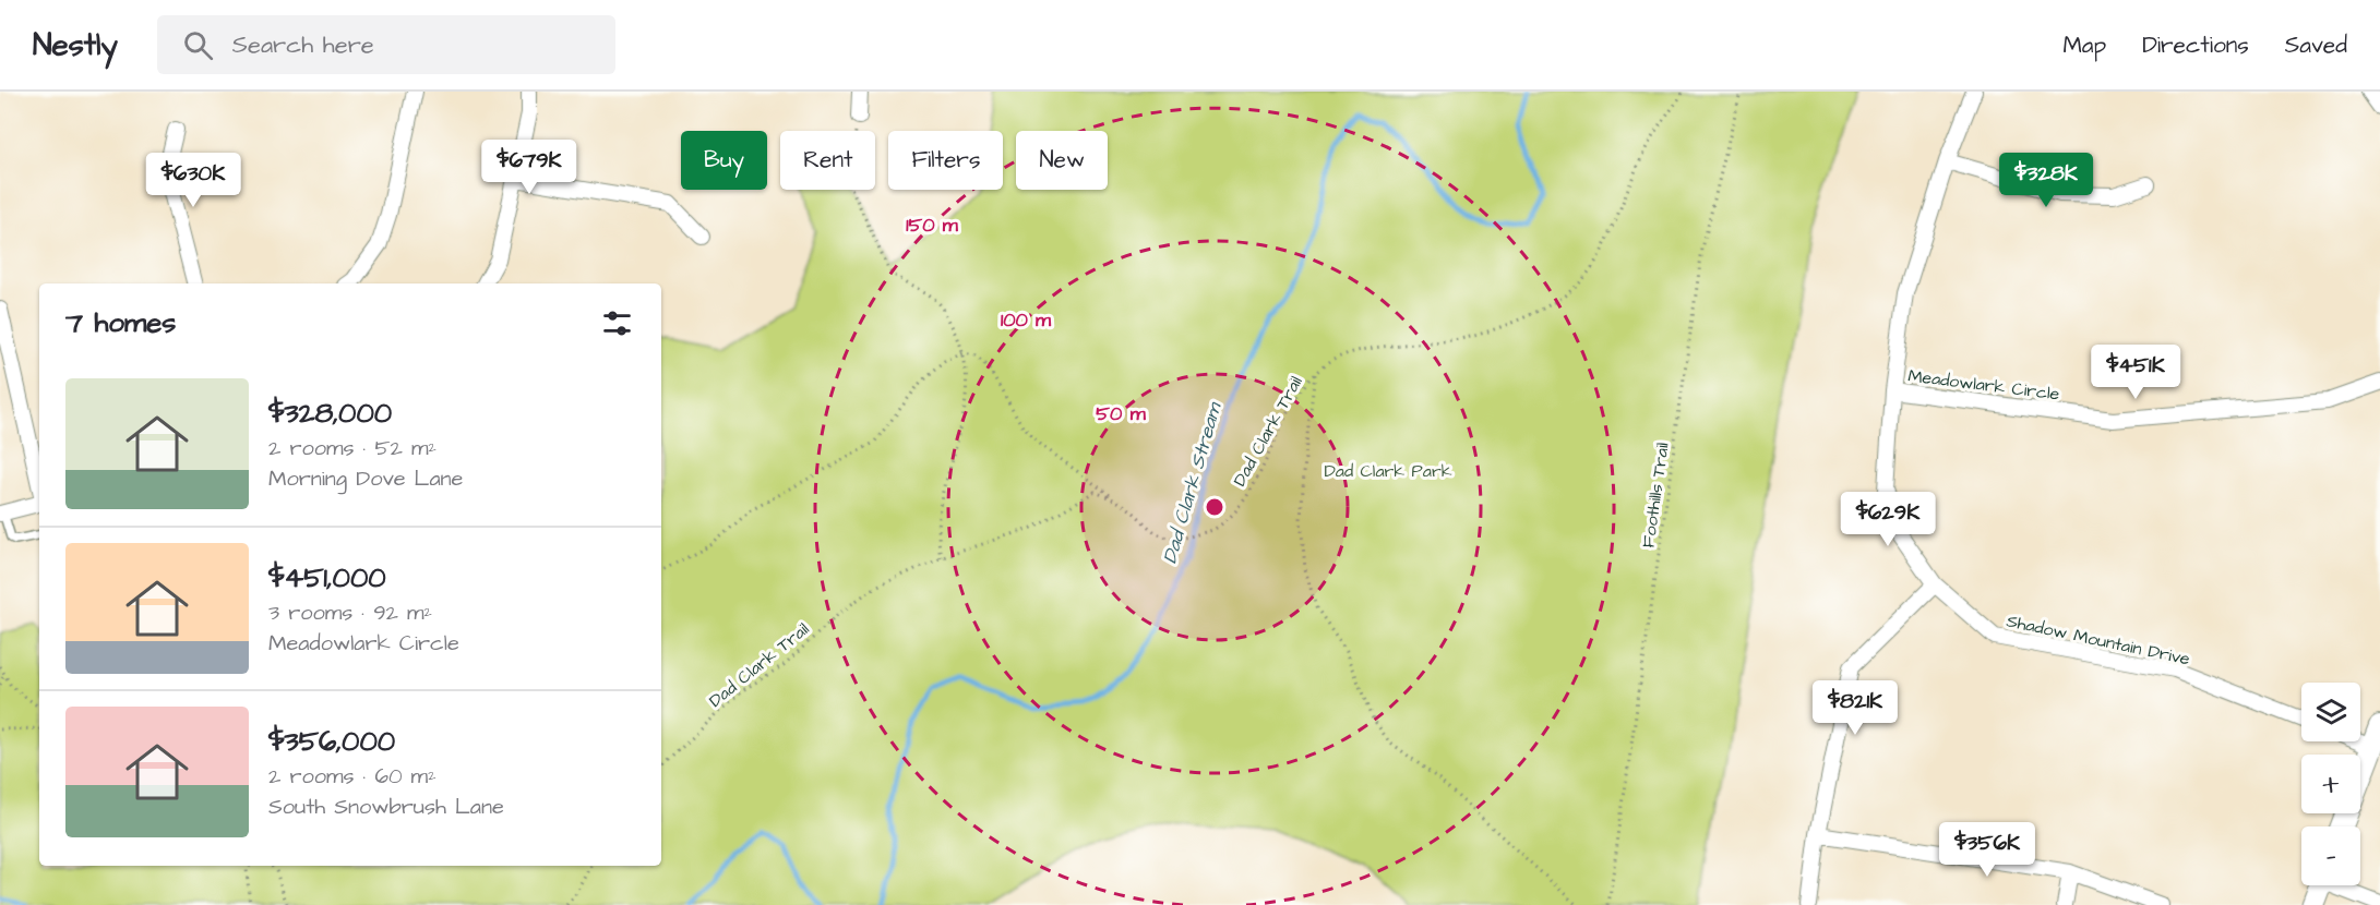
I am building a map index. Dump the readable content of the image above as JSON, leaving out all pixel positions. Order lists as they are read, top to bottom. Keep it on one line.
{"streets":{"street":["Meadowlark Circle","Shadow Mountain Drive"],"path":["Dad Clark Trail","Foothills Trail"]},"crossings":[["Meadowlark Circle","Shadow Mountain Drive"]],"water":["Dad Clark Stream"],"parks":["Dad Clark Park"],"page":{"header":"Nestly","search":"Search here","nav":["Map","Directions","Saved"],"chip":["Buy","Rent","Filters","New"],"price":["$679K","$630K","$328K","$451K","$629K","$821K","$356K"],"heading":"7 homes","list":[{"name":"$328,000","note":"2 rooms · 52 m² · Morning Dove Lane"},{"name":"$451,000","note":"3 rooms · 92 m² · Meadowlark Circle"},{"name":"$356,000","note":"2 rooms · 60 m² · South Snowbrush Lane"}],"map_buttons":["+","−"]},"rings":["150 m","100 m","50 m"]}
